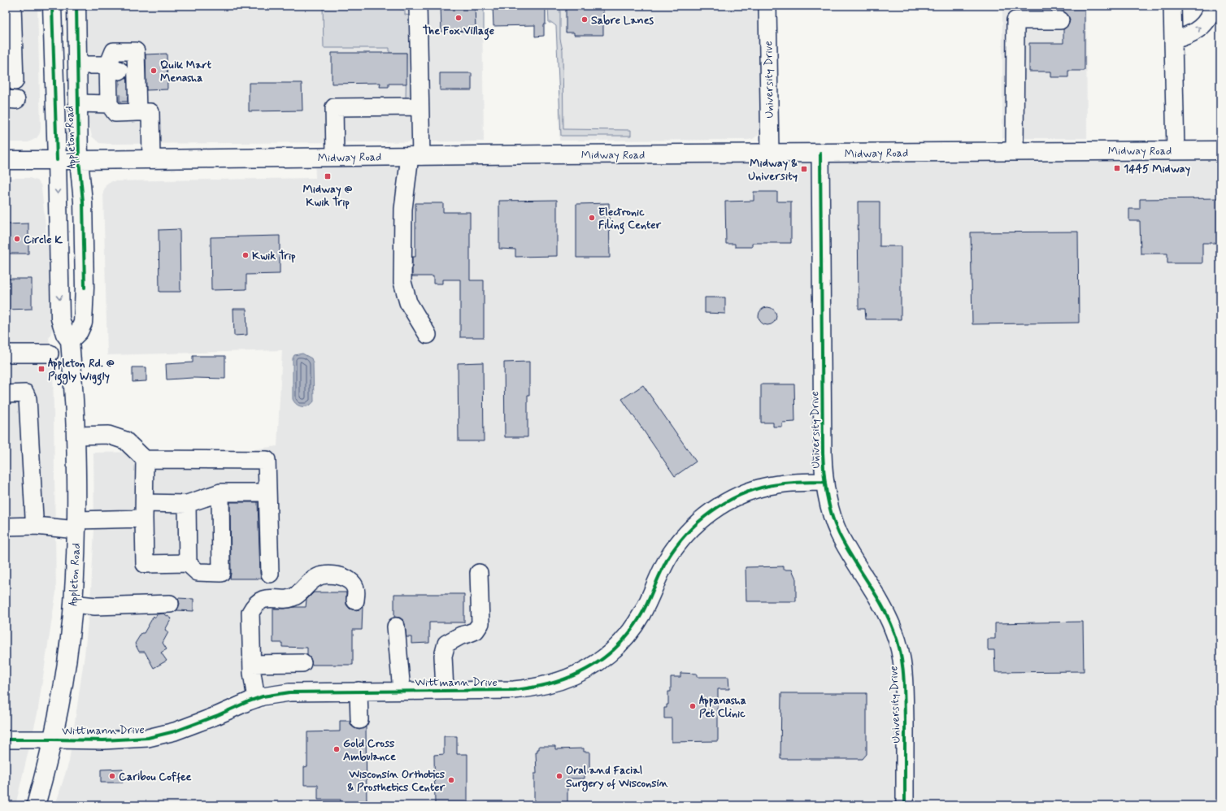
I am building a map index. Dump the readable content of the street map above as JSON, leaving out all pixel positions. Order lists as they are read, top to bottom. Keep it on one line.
{"streets":{"main road":["Appleton Road","Midway Road"],"street":["University Drive","Wittmann Drive"]},"crossings":[["University Drive","Midway Road"],["University Drive","Wittmann Drive"],["Appleton Road","Midway Road"],["Appleton Road","Wittmann Drive"]],"places":{"other":["The Fox Village","Sabre Lanes","Quik Mart Menasha","Electronic Filing Center","Circle K","Kwik Trip","Appanasha Pet Clinic","Gold Cross Ambulance","Caribou Coffee","Oral and Facial Surgery of Wisconsin","Wisconsin Orthotics & Prosthetics Center"],"transit":["1445 Midway","Midway & University","Midway @ Kwik Trip","Appleton Rd. @ Piggly Wiggly"]}}
